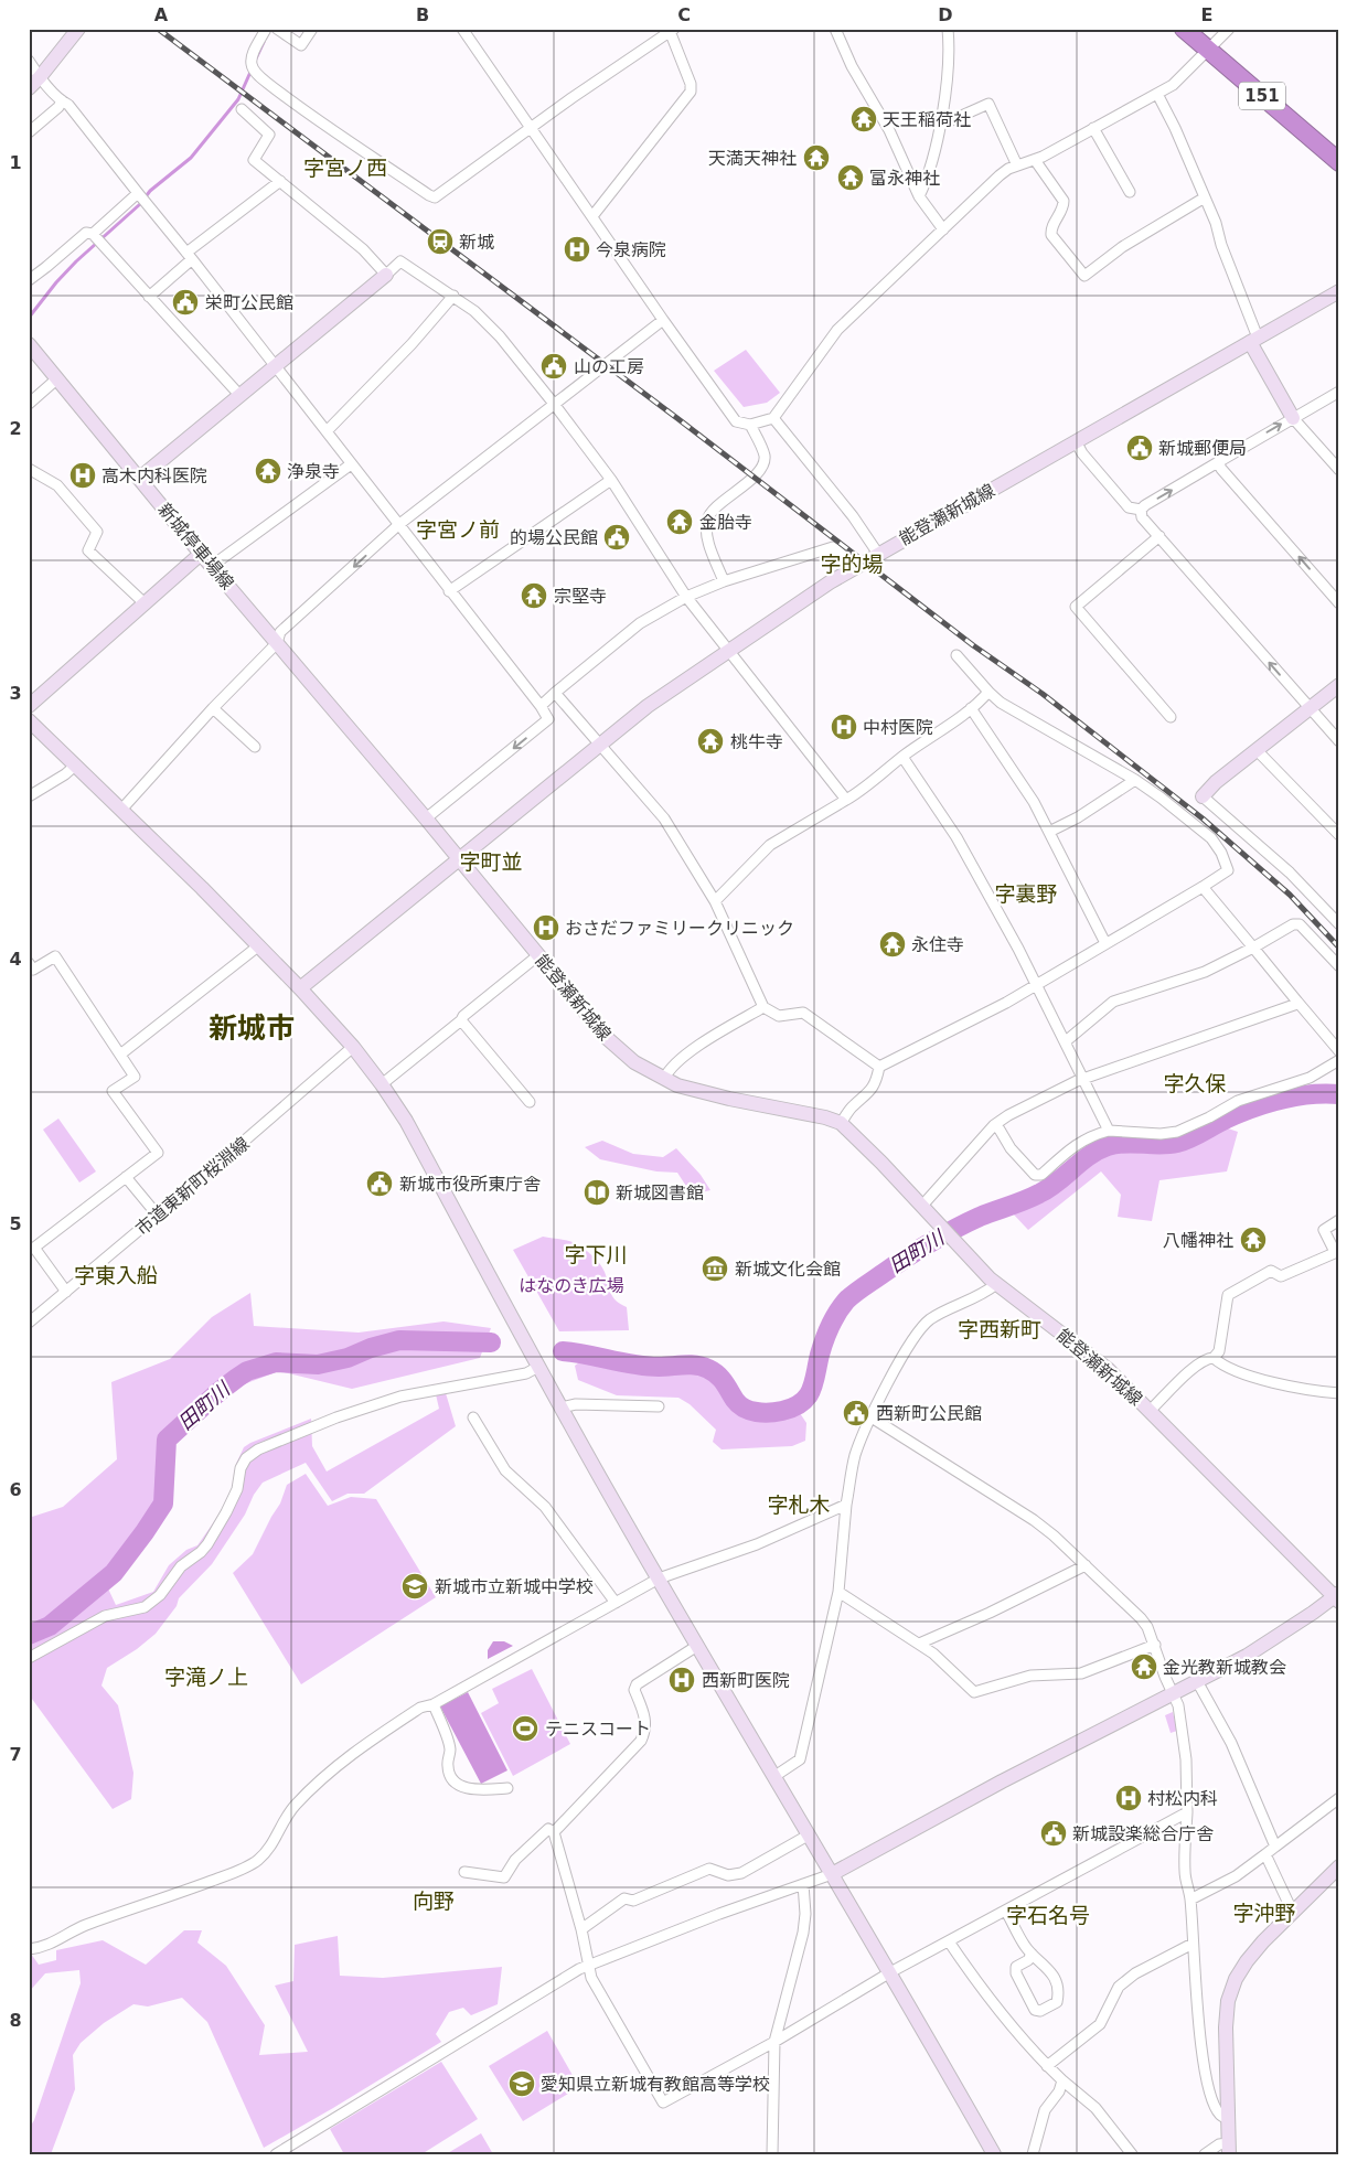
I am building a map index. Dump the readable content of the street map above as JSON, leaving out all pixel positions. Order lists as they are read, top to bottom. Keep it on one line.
{"streets":{"highway":["151"],"street":["能登瀬新城線","新城停車場線","市道東新町桜淵線"]},"crossings":[["能登瀬新城線","新城停車場線"]],"districts":["字宮ノ西","字宮ノ前","字的場","字町並","字裏野","新城市","字久保","字下川","字東入船","字西新町","字札木","字滝ノ上","向野","字沖野","字石名号"],"water":["田町川"],"parks":["はなのき広場"],"places":{"temple":["天王稲荷社","天満天神社","富永神社","浄泉寺","金胎寺","宗堅寺","桃牛寺","永住寺","八幡神社","金光教新城教会"],"station":["新城"],"hospital":["今泉病院","高木内科医院","中村医院","おさだファミリークリニック","西新町医院","村松内科"],"public building":["栄町公民館","山の工房","新城郵便局","的場公民館","新城市役所東庁舎","西新町公民館","新城設楽総合庁舎"],"library":["新城図書館"],"museum":["新城文化会館"],"school or university":["新城市立新城中学校","愛知県立新城有教館高等学校"],"sports":["テニスコート"]},"grid":{"columns":["A","B","C","D","E"],"rows":["1","2","3","4","5","6","7","8"]}}
